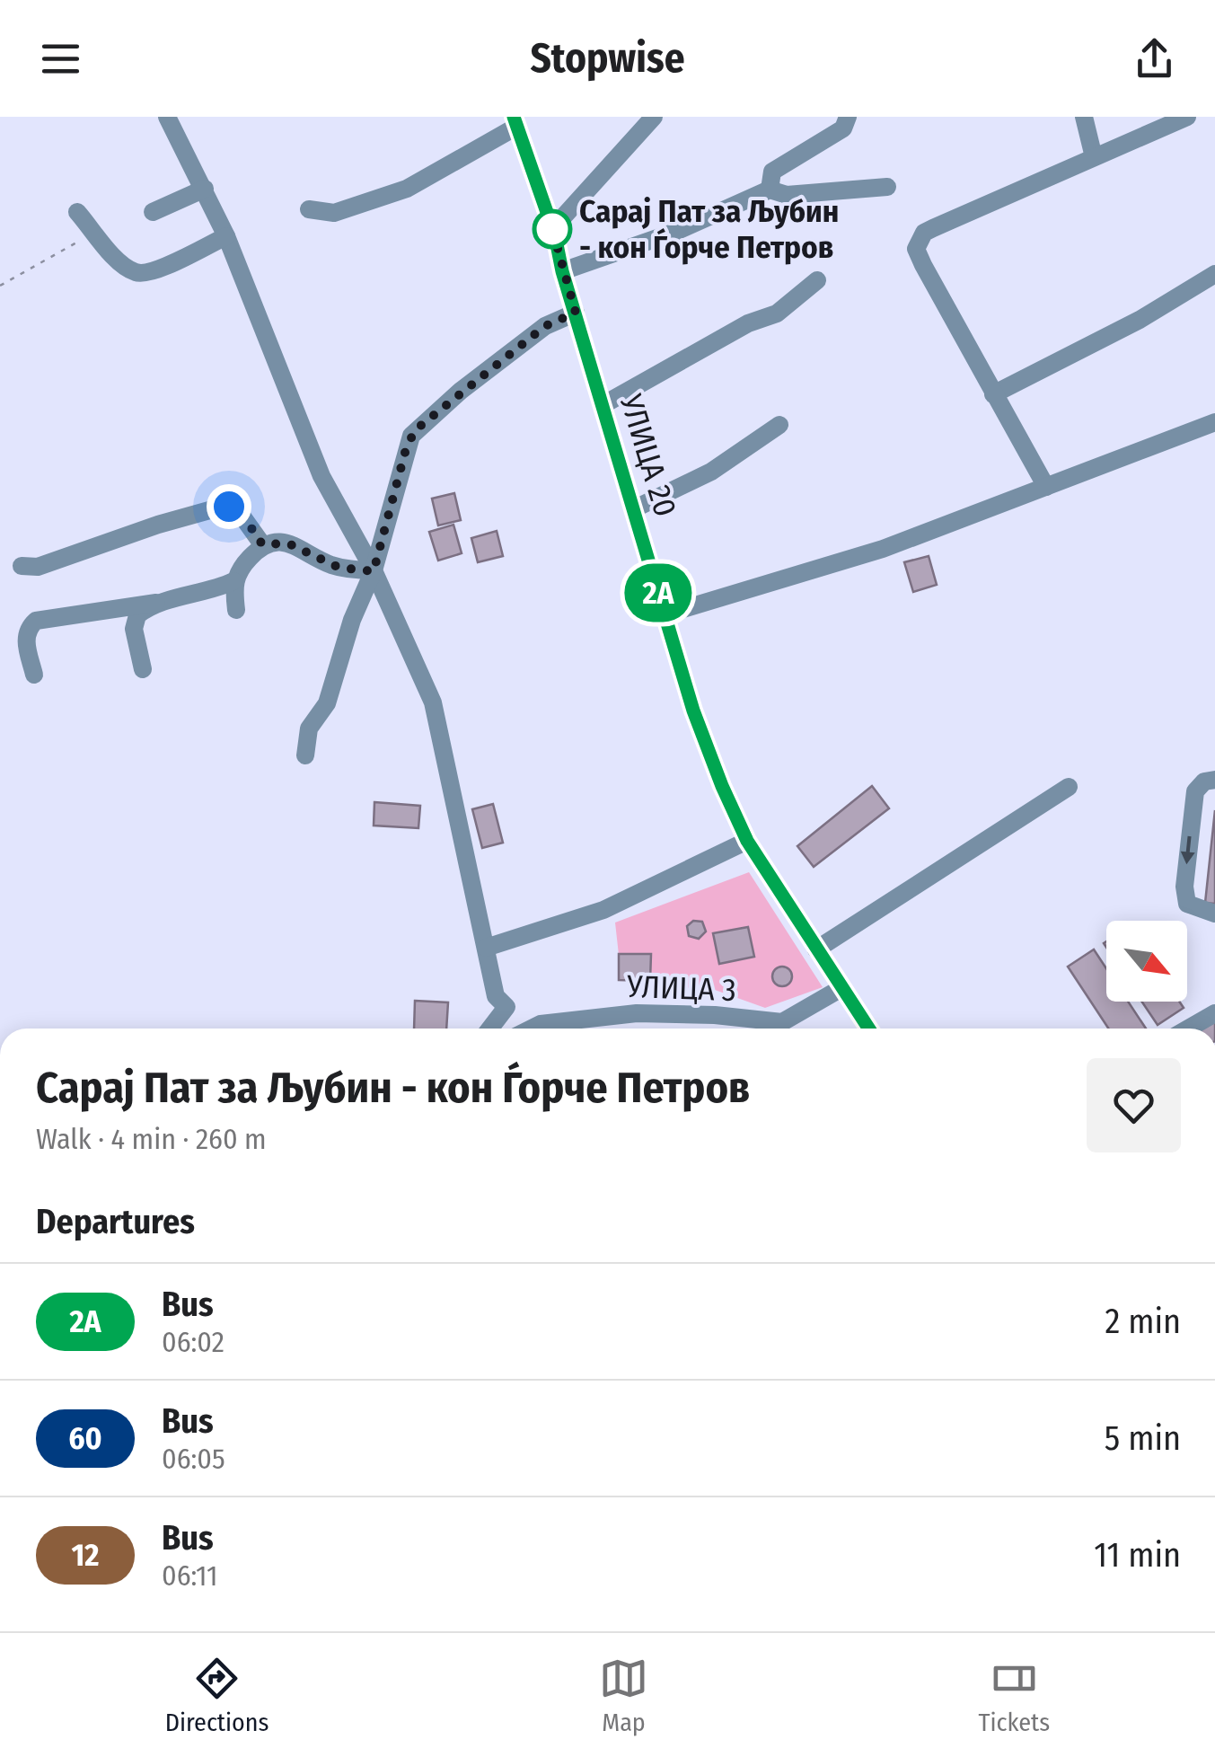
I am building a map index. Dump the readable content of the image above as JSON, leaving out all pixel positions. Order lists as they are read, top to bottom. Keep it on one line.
{"streets":{"street":["УЛИЦА 20","УЛИЦА 3"]},"crossings":[["УЛИЦА 20","УЛИЦА 3"]],"places":["Сарај Пат за Љубин - кон Ѓорче Петров"],"lines":["bus line 2A"],"north":"bottom right","page":{"header":"Stopwise","on_map":"2A","heading":[["Сарај Пат за Љубин - кон Ѓорче Петров","Walk · 4 min · 260 m"],"Departures"],"list":[{"mark":"2A","name":"Bus","note":"06:02","value":"2 min"},{"mark":"60","name":"Bus","note":"06:05","value":"5 min"},{"mark":"12","name":"Bus","note":"06:11","value":"11 min"}],"tabs":["Directions","Map","Tickets"]}}
